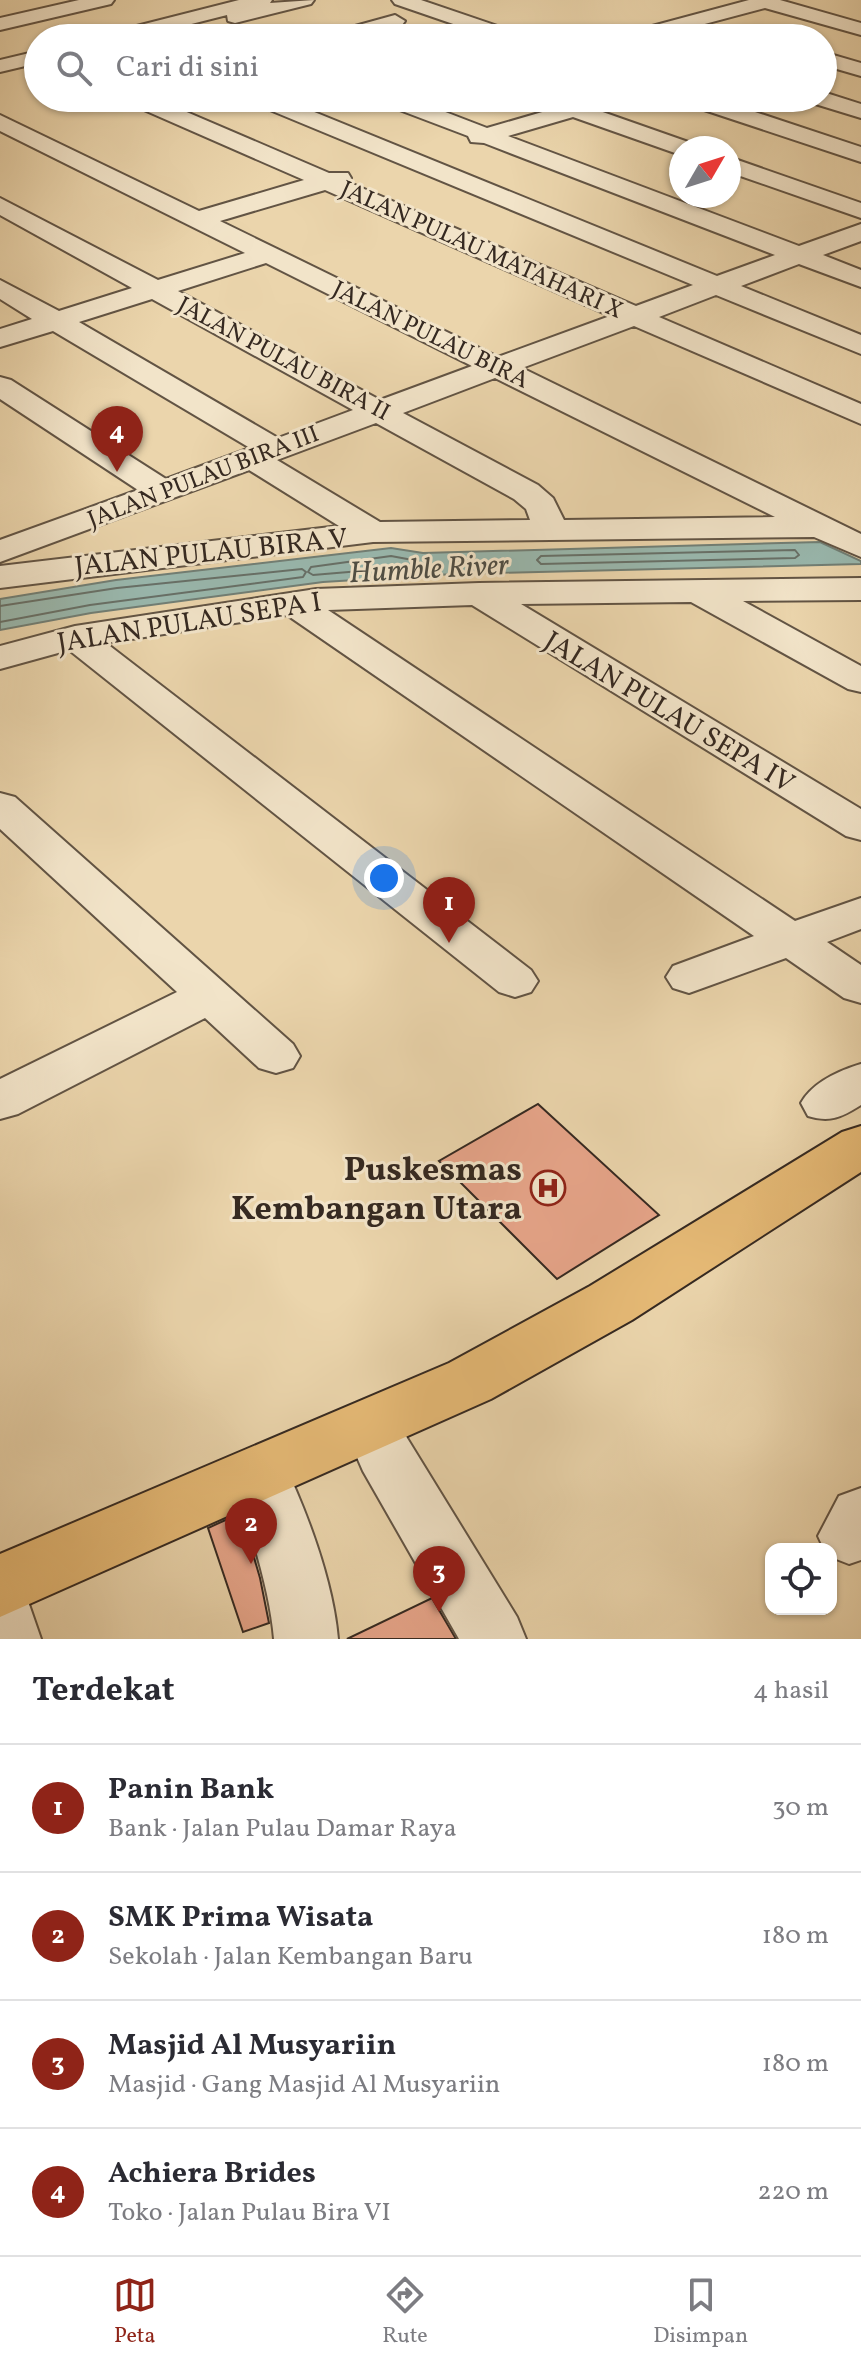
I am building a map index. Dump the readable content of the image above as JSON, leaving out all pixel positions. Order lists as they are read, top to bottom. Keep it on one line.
{"streets":{"street":["JALAN PULAU MATAHARI X","JALAN PULAU BIRA","JALAN PULAU BIRA II","JALAN PULAU BIRA III","JALAN PULAU BIRA V","JALAN PULAU SEPA I","JALAN PULAU SEPA IV"]},"crossings":[["JALAN PULAU MATAHARI X","JALAN PULAU BIRA III"],["JALAN PULAU BIRA","JALAN PULAU BIRA III"],["JALAN PULAU BIRA","JALAN PULAU BIRA V"],["JALAN PULAU BIRA II","JALAN PULAU BIRA III"],["JALAN PULAU BIRA II","JALAN PULAU BIRA V"],["JALAN PULAU BIRA III","JALAN PULAU BIRA V"],["JALAN PULAU SEPA I","JALAN PULAU SEPA IV"]],"water":["Humble River"],"places":{"hospital":["Puskesmas Kembangan Utara"]},"north":"top right","page":{"search":"Cari di sini","pins":["4","1","2","3"],"heading":["Terdekat","4 hasil"],"list":[{"mark":"1","name":"Panin Bank","note":"Bank · Jalan Pulau Damar Raya","value":"30 m"},{"mark":"2","name":"SMK Prima Wisata","note":"Sekolah · Jalan Kembangan Baru","value":"180 m"},{"mark":"3","name":"Masjid Al Musyariin","note":"Masjid · Gang Masjid Al Musyariin","value":"180 m"},{"mark":"4","name":"Achiera Brides","note":"Toko · Jalan Pulau Bira VI","value":"220 m"}],"nav":["Peta","Rute","Disimpan"]}}
